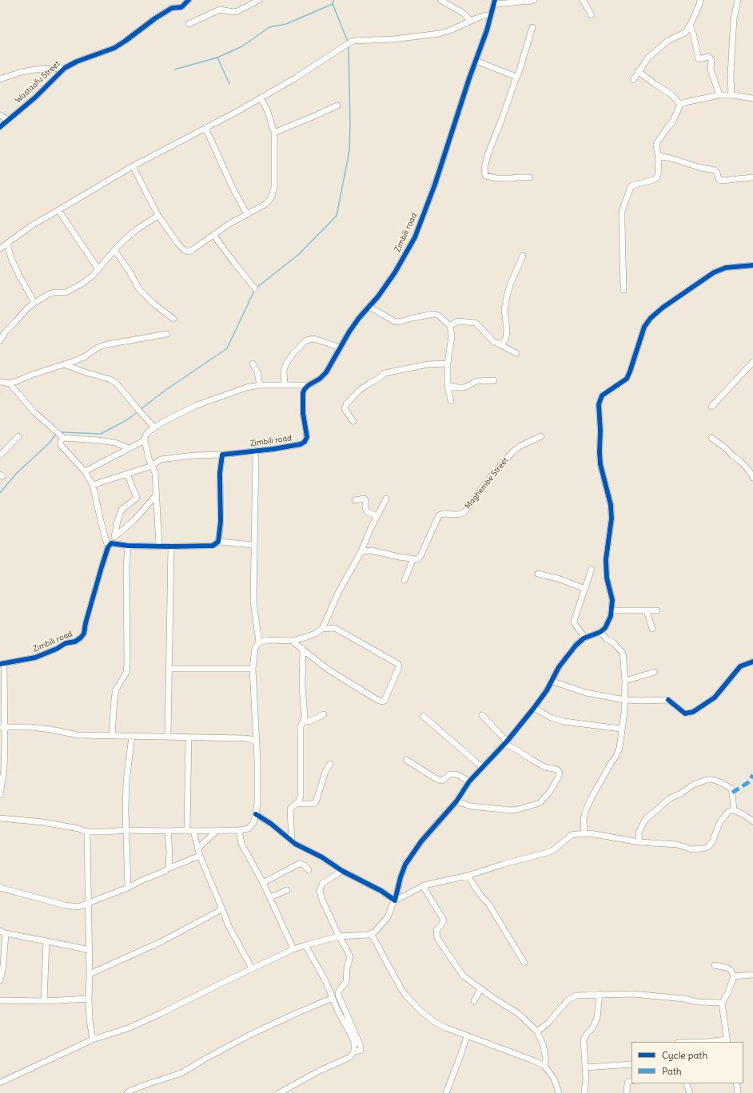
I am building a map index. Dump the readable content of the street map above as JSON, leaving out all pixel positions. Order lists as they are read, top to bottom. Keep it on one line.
{"streets":{"street":["Wastaafu Street","Zimbili road","Maghembe Street"]},"legend":["Cycle path","Path"]}
